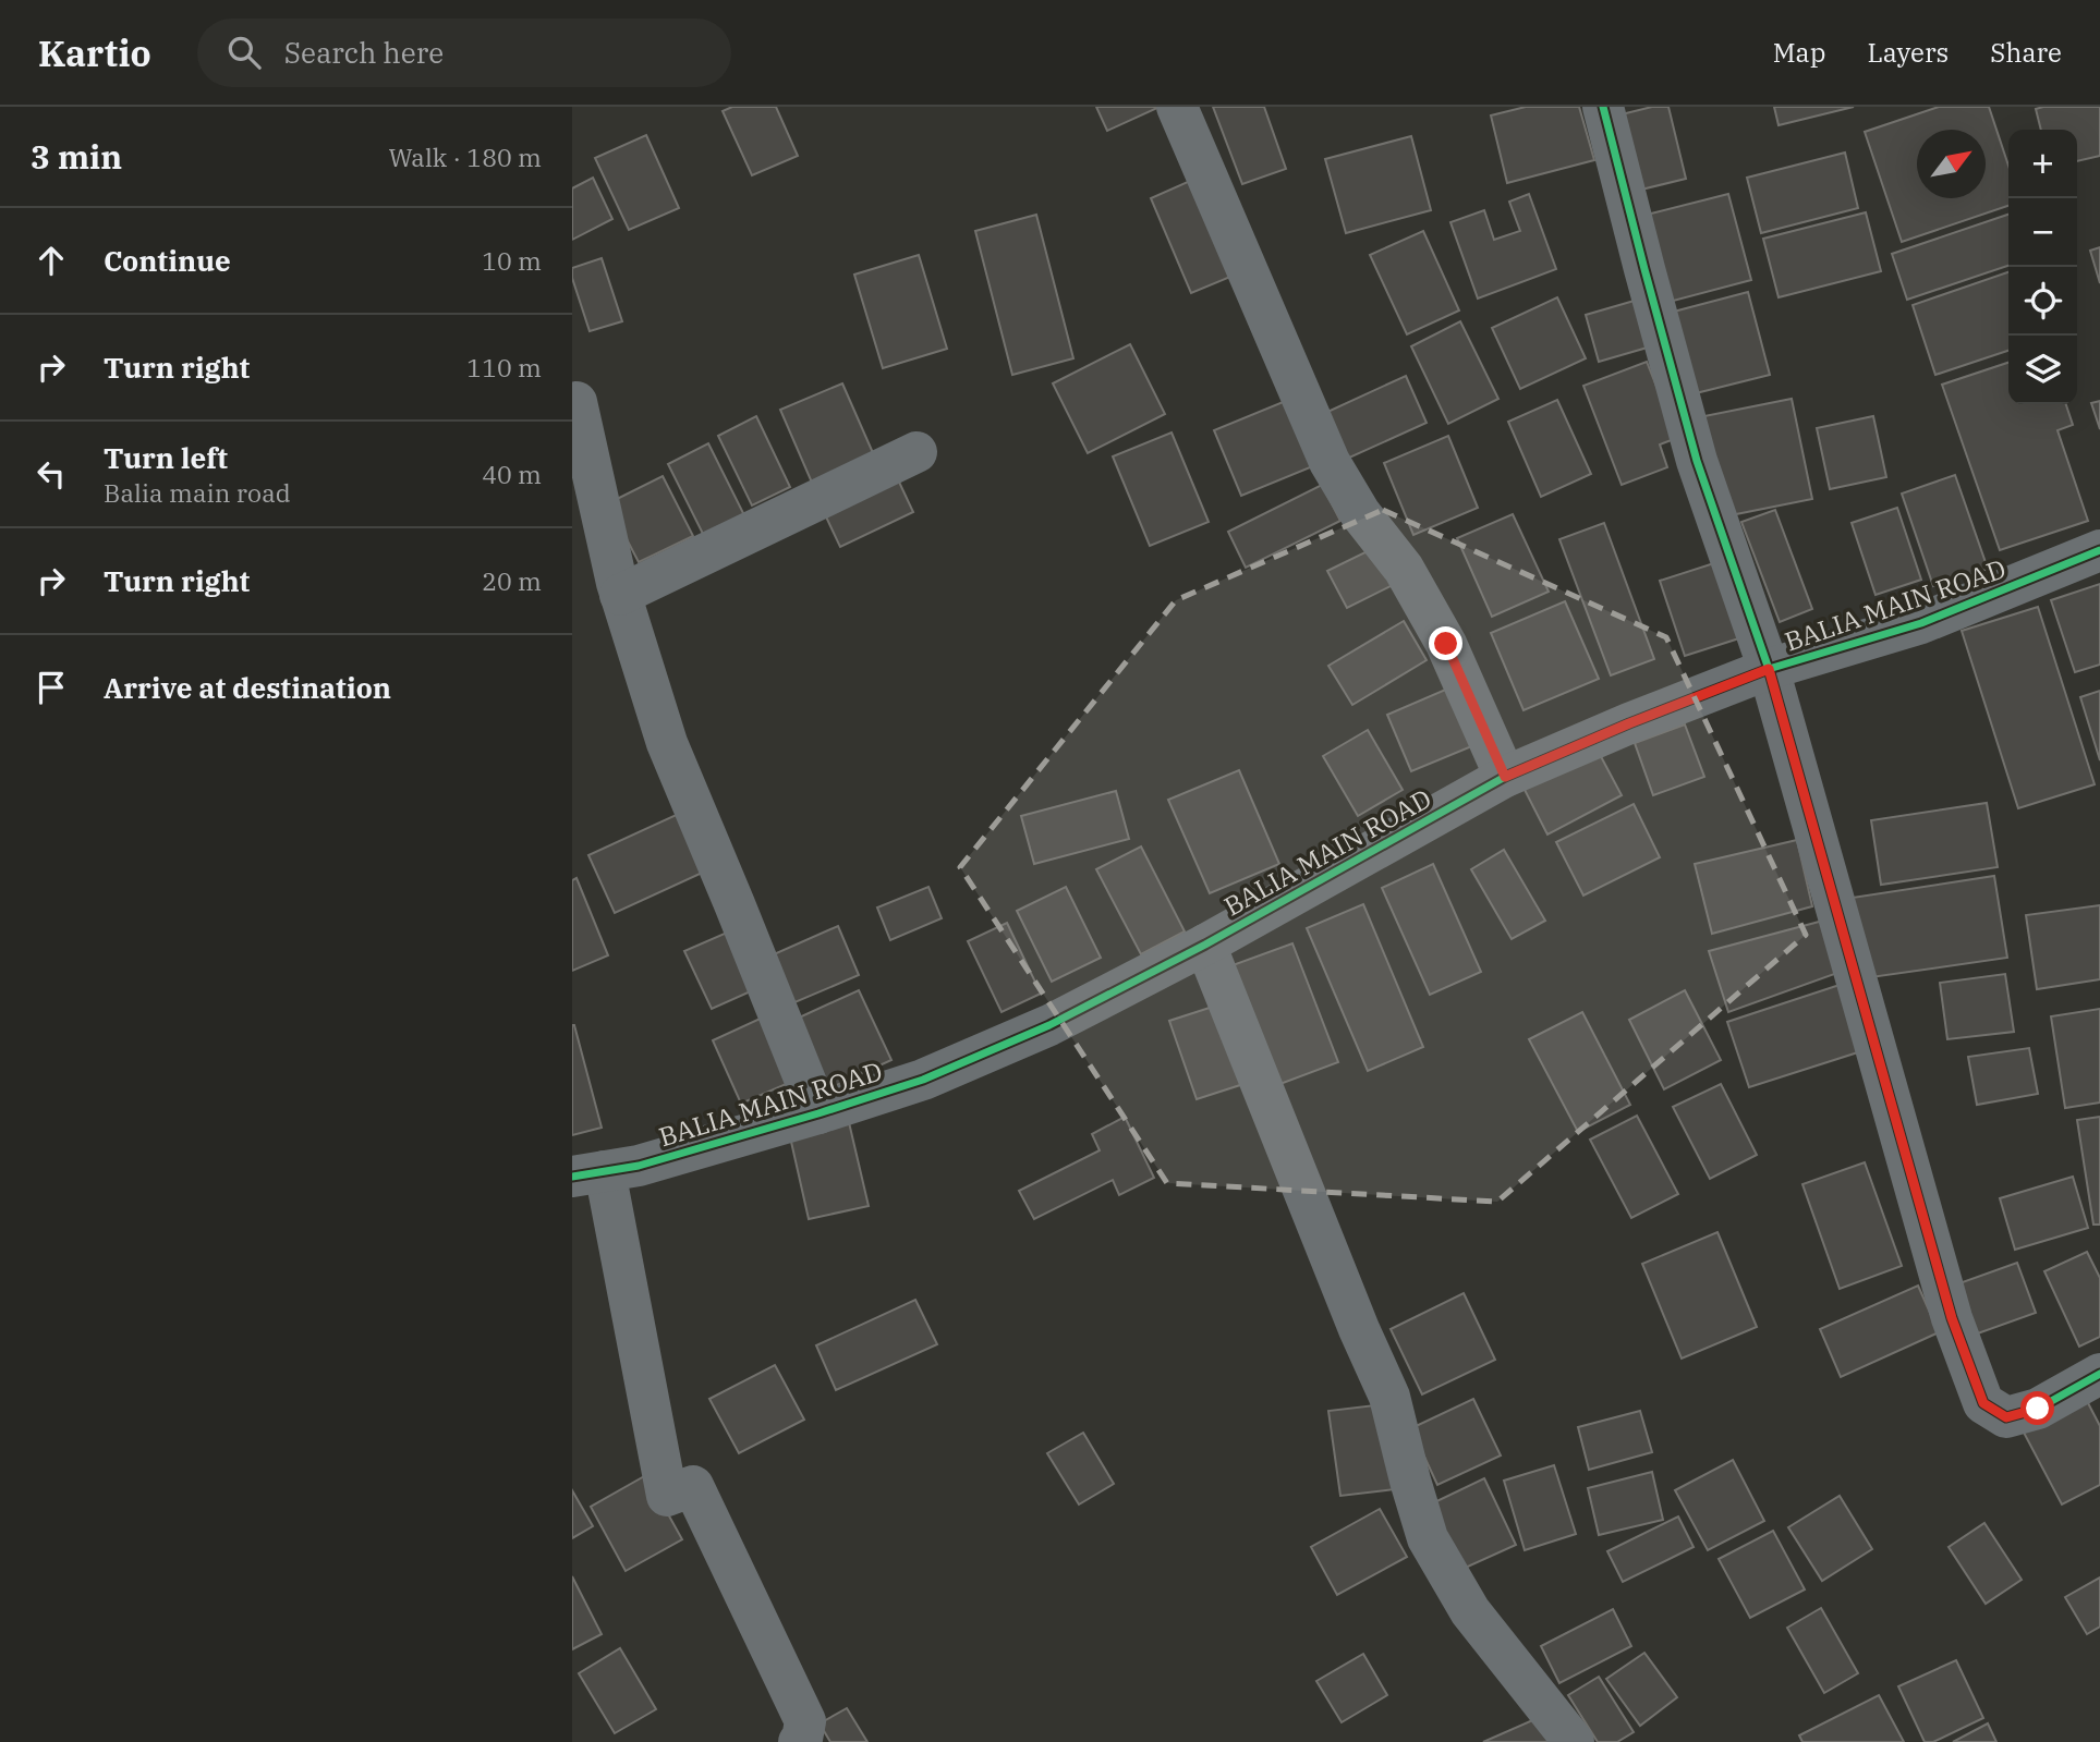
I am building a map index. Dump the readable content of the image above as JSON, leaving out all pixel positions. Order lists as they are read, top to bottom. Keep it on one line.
{"streets":{"street":["BALIA MAIN ROAD"]},"north":"top right","page":{"header":"Kartio","search":"Search here","nav":["Map","Layers","Share"],"heading":["3 min","Walk · 180 m"],"map_buttons":["+","−"],"list":[["Continue","10 m"],["Turn right","110 m"],["Turn left","Balia main road","40 m"],["Turn right","20 m"],"Arrive at destination"]}}
